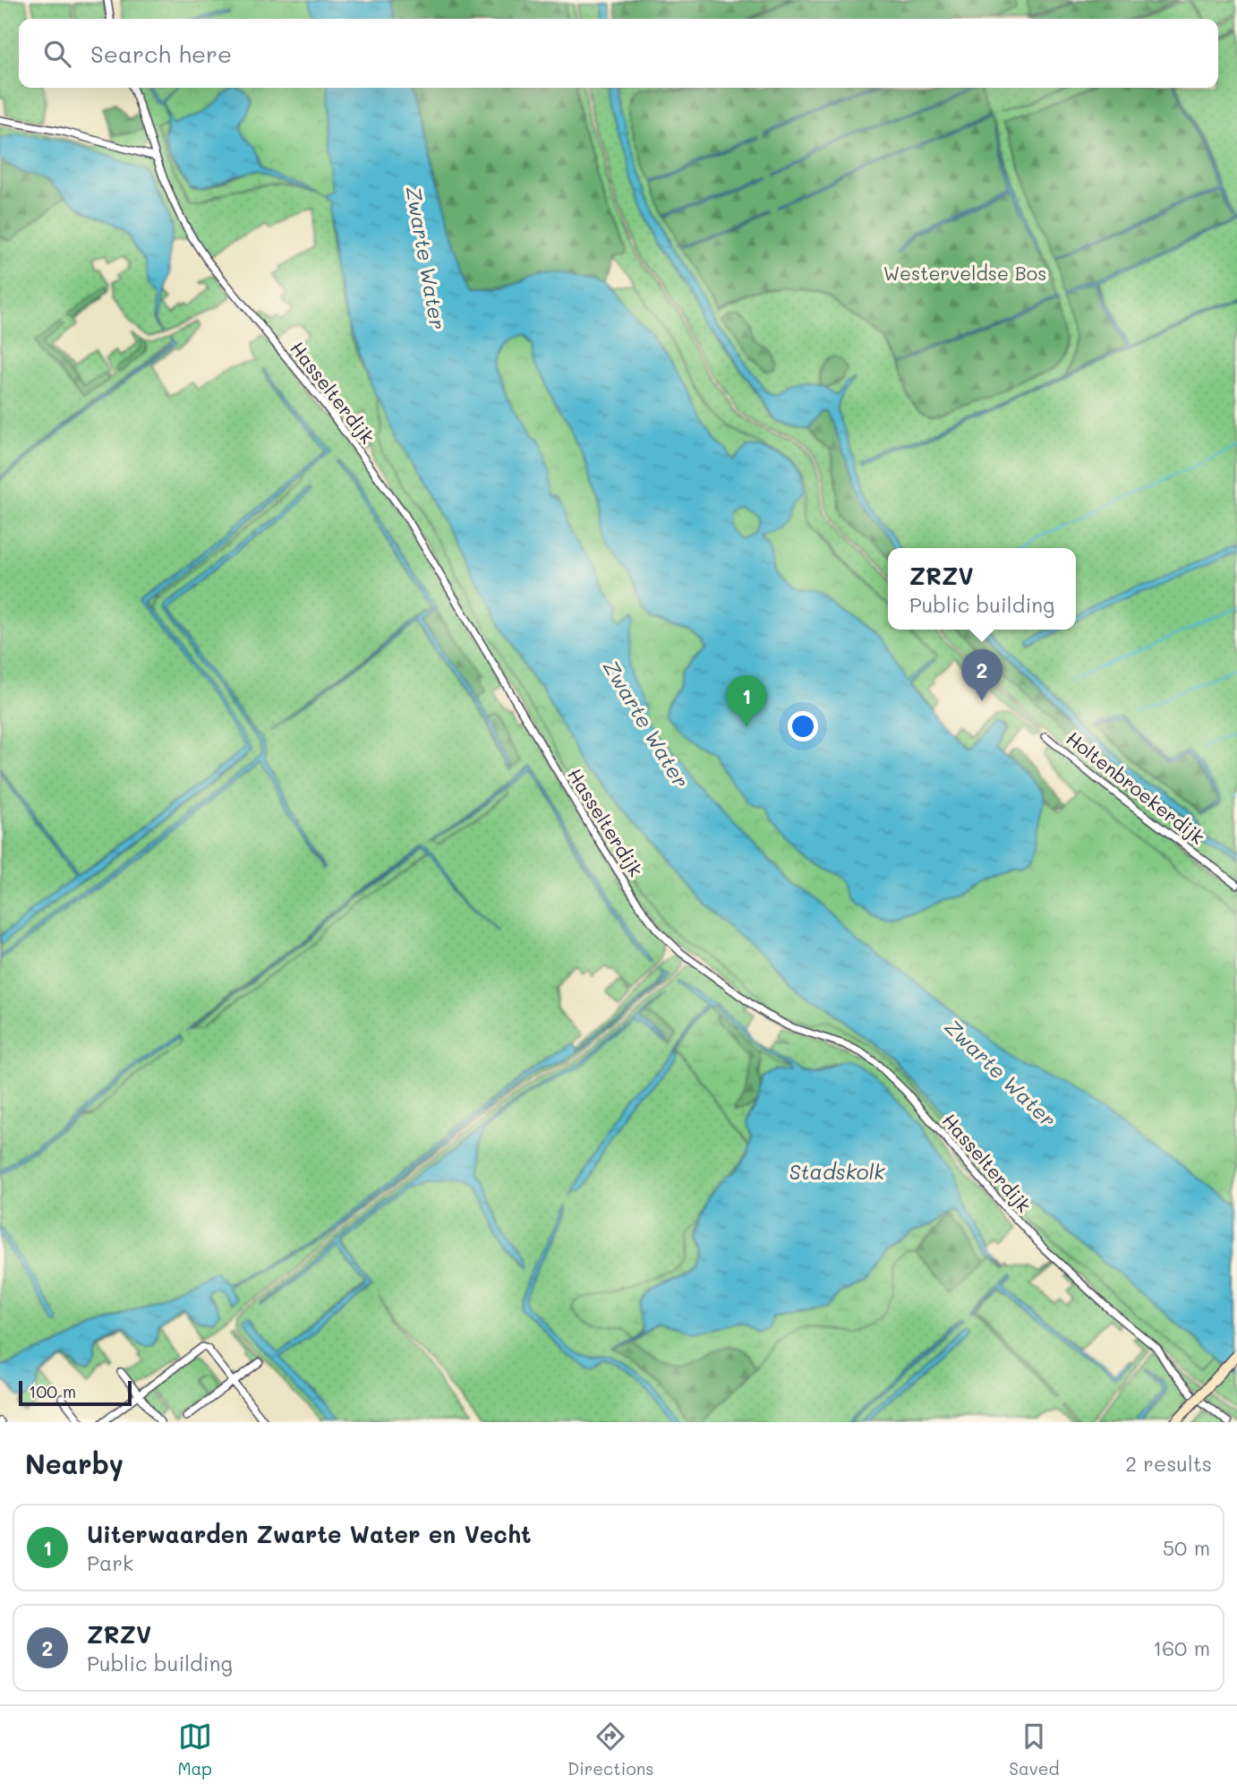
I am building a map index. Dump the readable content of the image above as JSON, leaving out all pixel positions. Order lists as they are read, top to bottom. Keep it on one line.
{"streets":{"street":["Hasselterdijk","Holtenbroekerdijk"]},"water":["Zwarte Water","Stadskolk"],"parks":["Westerveldse Bos"],"scale_bar":"100 m","page":{"search":"Search here","popup":["ZRZV","Public building"],"pins":["2","1"],"scale":"100 m","heading":["Nearby","2 results"],"list":[{"mark":"1","name":"Uiterwaarden Zwarte Water en Vecht","note":"Park","value":"50 m"},{"mark":"2","name":"ZRZV","note":"Public building","value":"160 m"}],"nav":["Map","Directions","Saved"]}}
